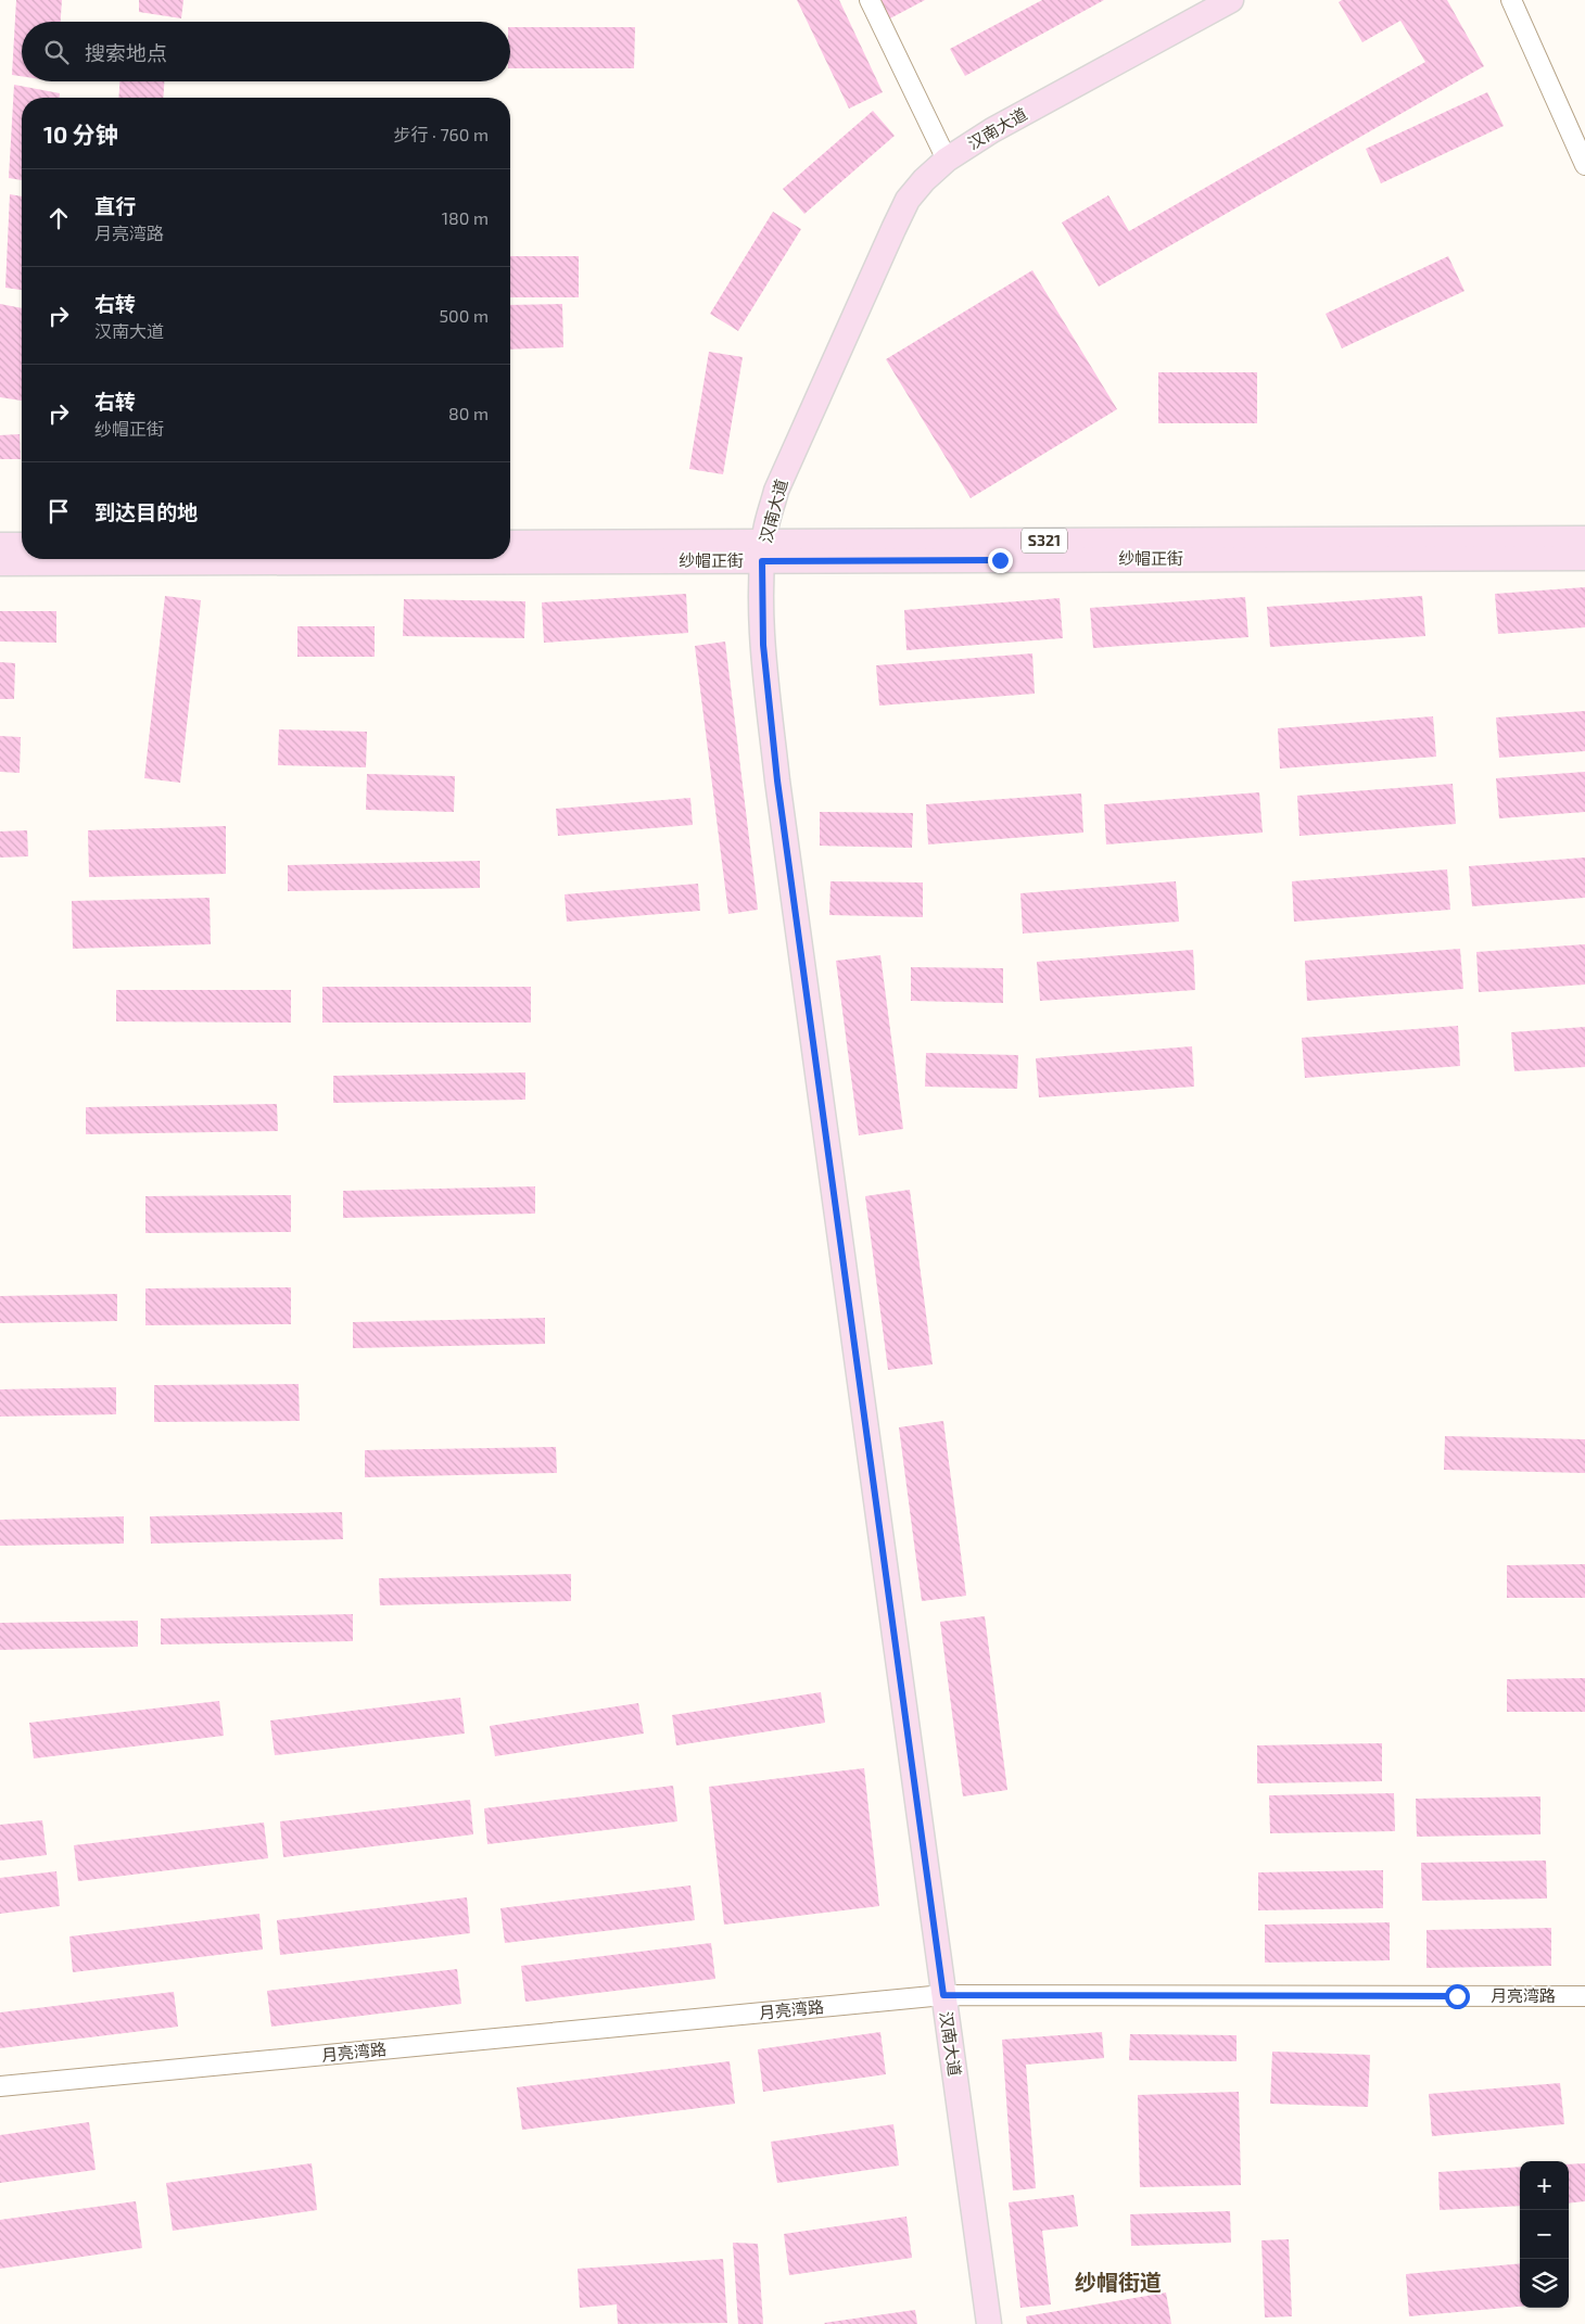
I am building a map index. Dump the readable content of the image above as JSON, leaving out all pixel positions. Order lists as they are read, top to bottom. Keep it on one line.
{"streets":{"main road":["汉南大道","S321","纱帽正街"],"street":["月亮湾路"]},"crossings":[["汉南大道","纱帽正街"],["汉南大道","月亮湾路"]],"districts":["纱帽街道"],"page":{"search":"搜索地点","heading":["10 分钟","步行 · 760 m"],"list":[["直行","月亮湾路","180 m"],["右转","汉南大道","500 m"],["右转","纱帽正街","80 m"],"到达目的地"],"map_buttons":["+","−"]}}
